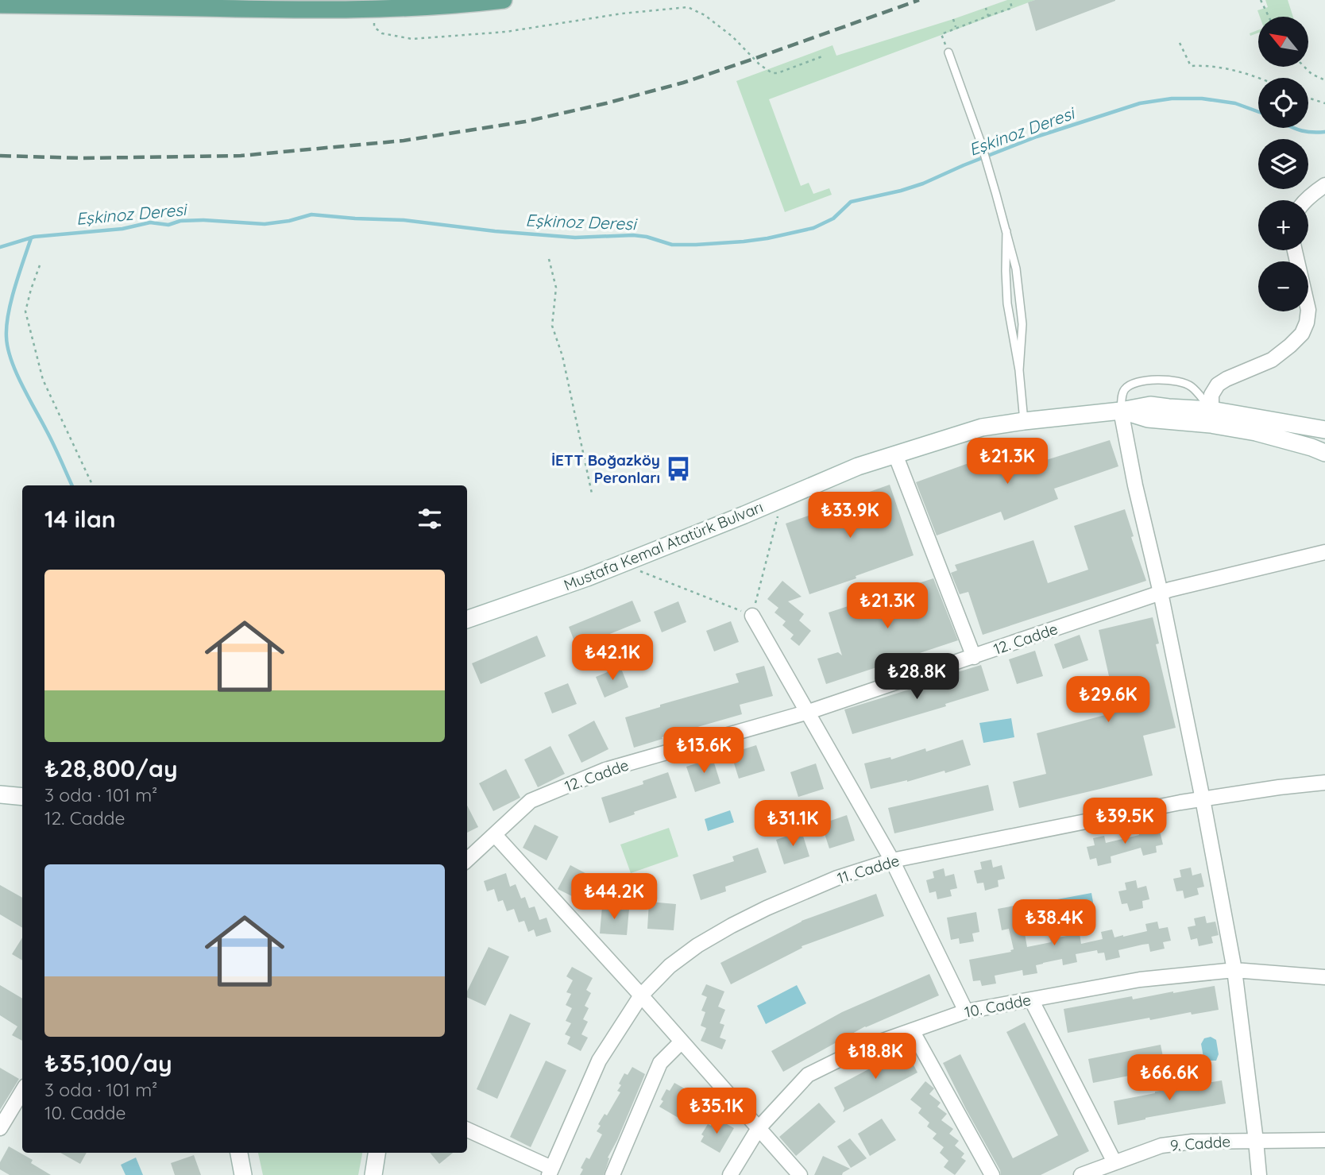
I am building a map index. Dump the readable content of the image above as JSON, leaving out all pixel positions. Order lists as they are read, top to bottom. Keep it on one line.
{"streets":{"street":["Mustafa Kemal Atatürk Bulvarı","12. Cadde","11. Cadde","10. Cadde","9. Cadde"]},"water":["Eşkinoz Deresi"],"places":{"bus stop":["İETT Boğazköy Peronları"]},"north":"top left","page":{"map_buttons":["+","−"],"price":["₺21.3K","₺33.9K","₺21.3K","₺42.1K","₺28.8K","₺29.6K","₺13.6K","₺39.5K","₺31.1K","₺44.2K","₺38.4K","₺18.8K","₺66.6K","₺35.1K"],"heading":"14 ilan","list":[{"name":"₺28,800/ay","note":"3 oda · 101 m² · 12. Cadde"},{"name":"₺35,100/ay","note":"3 oda · 101 m² · 10. Cadde"}]}}
